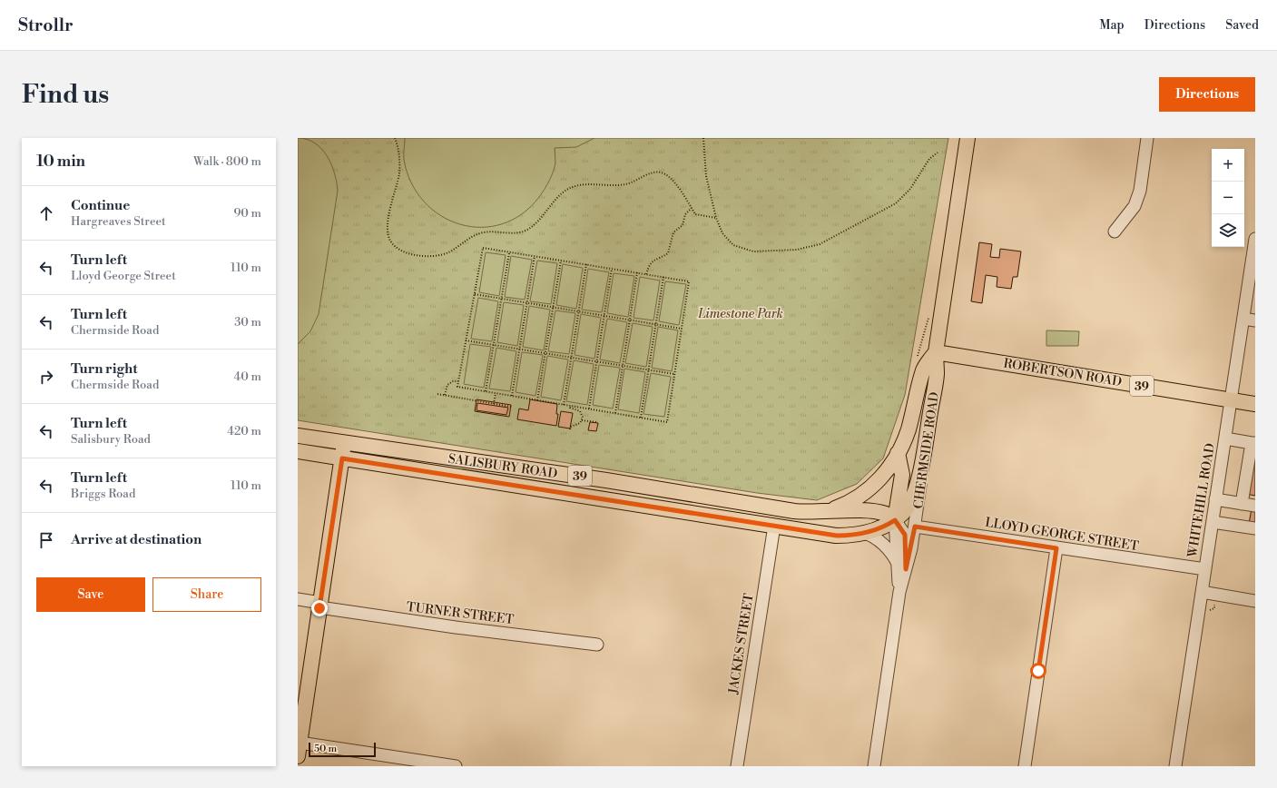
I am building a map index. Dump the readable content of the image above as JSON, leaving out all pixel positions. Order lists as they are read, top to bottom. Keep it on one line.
{"streets":{"main road":["ROBERTSON ROAD","39","CHERMSIDE ROAD","SALISBURY ROAD"],"street":["WHITEHILL ROAD","LLOYD GEORGE STREET","TURNER STREET","JACKES STREET"]},"crossings":[["ROBERTSON ROAD","CHERMSIDE ROAD"],["ROBERTSON ROAD","WHITEHILL ROAD"],["CHERMSIDE ROAD","SALISBURY ROAD"],["CHERMSIDE ROAD","LLOYD GEORGE STREET"],["SALISBURY ROAD","JACKES STREET"],["WHITEHILL ROAD","LLOYD GEORGE STREET"]],"parks":["Limestone Park"],"scale_bar":"50 m","page":{"header":"Strollr","nav":["Map","Directions","Saved"],"buttons":["Directions",["Save","Share"]],"title":"Find us","heading":["10 min","Walk · 800 m"],"map_buttons":["+","−"],"list":[["Continue","Hargreaves Street","90 m"],["Turn left","Lloyd George Street","110 m"],["Turn left","Chermside Road","30 m"],["Turn right","Chermside Road","40 m"],["Turn left","Salisbury Road","420 m"],["Turn left","Briggs Road","110 m"],"Arrive at destination"],"scale":"50 m"}}
